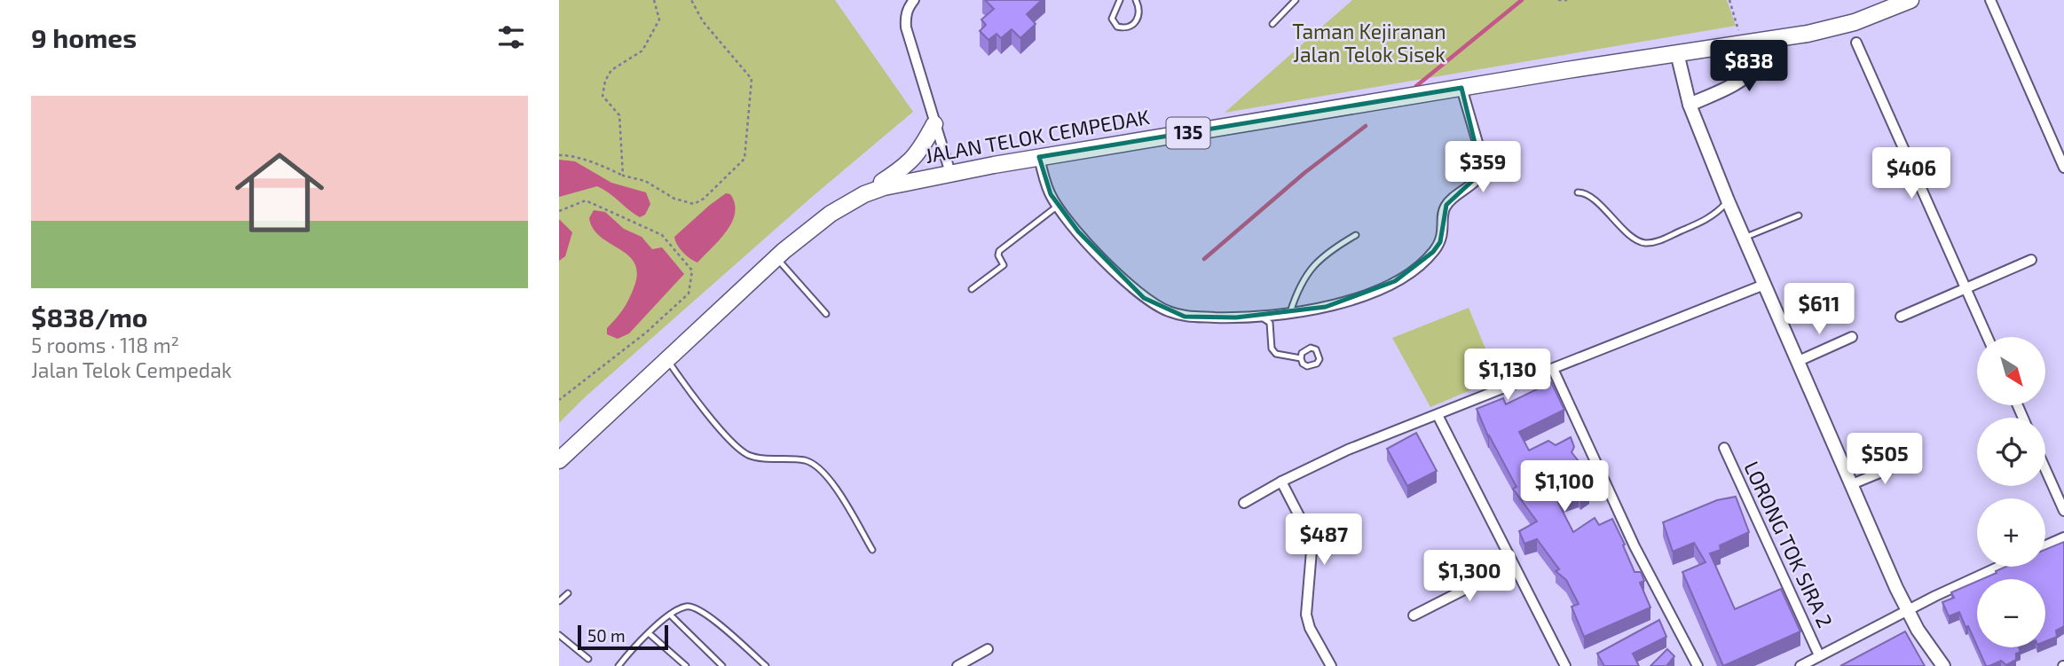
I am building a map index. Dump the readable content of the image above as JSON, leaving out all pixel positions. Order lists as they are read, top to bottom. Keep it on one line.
{"streets":{"main road":["135","JALAN TELOK CEMPEDAK"],"street":["LORONG TOK SIRA 2"]},"parks":["Taman Kejiranan Jalan Telok Sisek"],"scale_bar":"50 m","north":"bottom right","page":{"heading":"9 homes","price":["$838","$359","$406","$611","$1,130","$505","$1,100","$487","$1,300"],"list":[{"name":"$838/mo","note":"5 rooms · 118 m² · Jalan Telok Cempedak"}],"map_buttons":["+","−"],"scale":"50 m"}}
